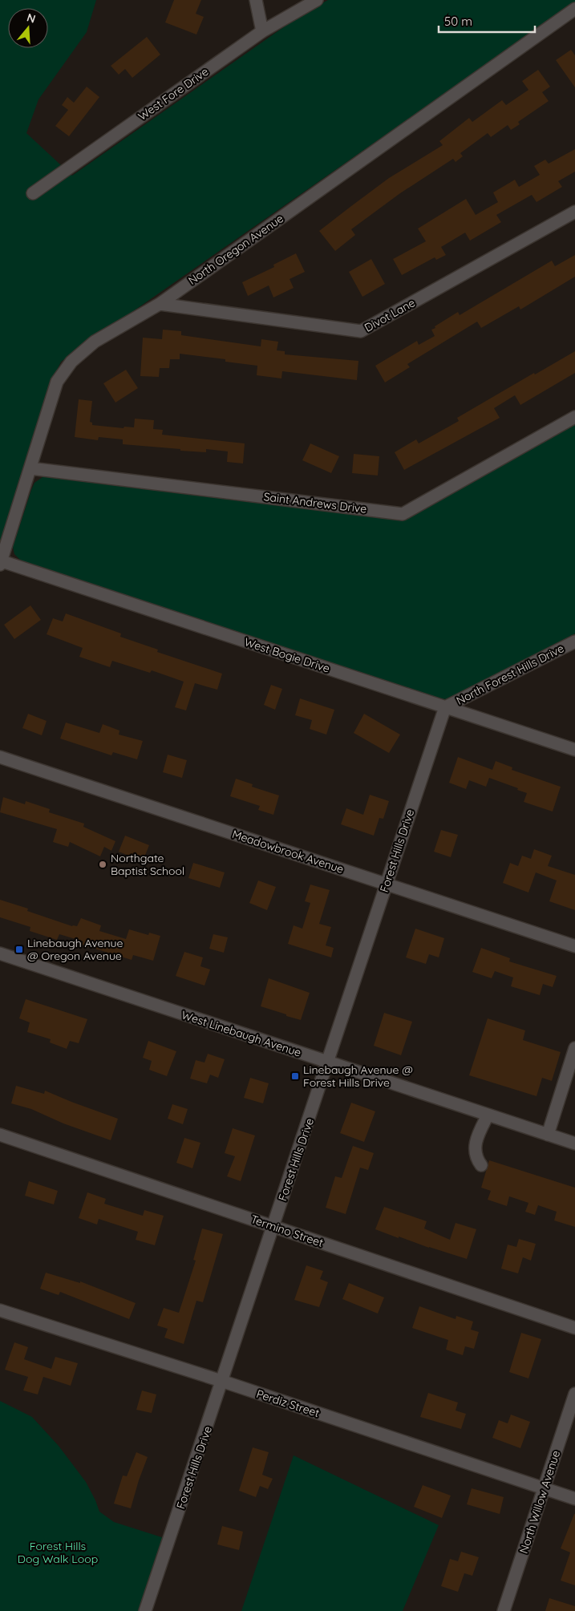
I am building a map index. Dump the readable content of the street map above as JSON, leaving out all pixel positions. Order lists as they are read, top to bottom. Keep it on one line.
{"streets":{"street":["West Fore Drive","North Oregon Avenue","Divot Lane","Saint Andrews Drive","West Bogie Drive","North Forest Hills Drive","Forest Hills Drive","Meadowbrook Avenue","West Linebaugh Avenue","Termino Street","Perdiz Street","North Willow Avenue"]},"crossings":[["North Oregon Avenue","Divot Lane"],["North Oregon Avenue","Saint Andrews Drive"],["North Oregon Avenue","West Bogie Drive"],["West Bogie Drive","North Forest Hills Drive"],["West Bogie Drive","Forest Hills Drive"],["North Forest Hills Drive","Forest Hills Drive"],["Forest Hills Drive","Meadowbrook Avenue"],["Forest Hills Drive","West Linebaugh Avenue"],["Forest Hills Drive","Termino Street"],["Forest Hills Drive","Perdiz Street"],["Perdiz Street","North Willow Avenue"]],"parks":["Forest Hills Dog Walk Loop"],"places":{"other":["Northgate Baptist School"],"transit":["Linebaugh Avenue @ Oregon Avenue","Linebaugh Avenue @ Forest Hills Drive"]},"scale_bar":"50 m","north":"top"}
